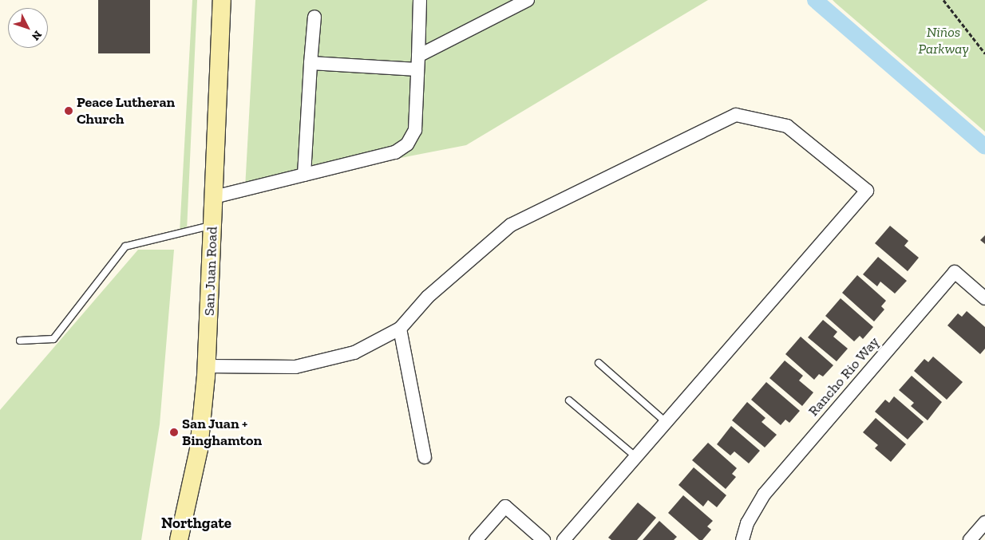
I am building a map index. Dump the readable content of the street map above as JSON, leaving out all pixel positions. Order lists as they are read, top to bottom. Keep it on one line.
{"streets":{"main road":["San Juan Road"],"street":["Rancho Rio Way"]},"districts":["Northgate"],"parks":["Niños Parkway"],"places":["Peace Lutheran Church","San Juan + Binghamton"],"north":"bottom right"}
